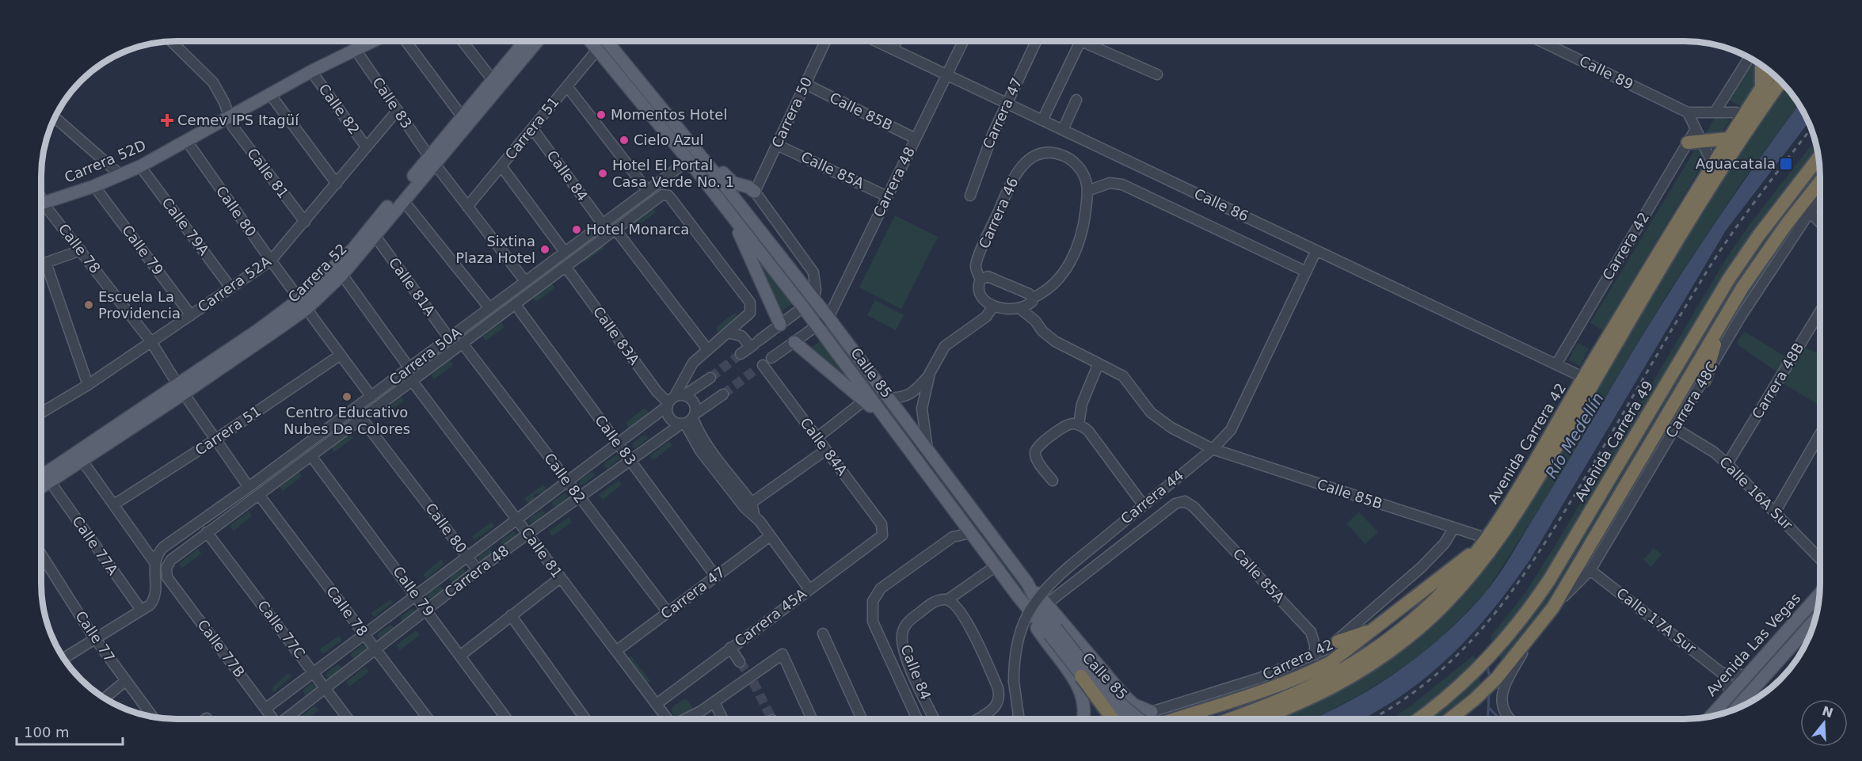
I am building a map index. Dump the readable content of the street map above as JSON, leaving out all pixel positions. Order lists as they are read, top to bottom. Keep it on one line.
{"streets":{"highway":["Avenida Carrera 49","Avenida Carrera 42"],"main road":["Carrera 52D","Carrera 52","Calle 85","Avenida Las Vegas"],"street":["Calle 89","Calle 83","Calle 82","Calle 85B","Carrera 50","Carrera 47","Carrera 51","Calle 85A","Calle 81","Calle 84","Carrera 48","Calle 86","Calle 80","Carrera 46","Calle 79A","Carrera 42","Calle 78","Calle 79","Carrera 52A","Calle 81A","Calle 83A","Carrera 50A","Carrera 48B","Carrera 48C","Calle 84A","Calle 16A Sur","Carrera 44","Calle 77A","Carrera 45A","Calle 17A Sur","Calle 77C","Calle 77","Calle 77B"]},"crossings":[["Calle 89","Avenida Carrera 42"],["Calle 83","Carrera 47"],["Calle 83","Carrera 51"],["Calle 83","Carrera 52D"],["Calle 83","Carrera 48"],["Calle 83","Carrera 52"],["Calle 83","Carrera 52A"],["Calle 83","Carrera 50A"],["Calle 82","Carrera 47"],["Calle 82","Carrera 52D"],["Calle 82","Carrera 48"],["Calle 82","Carrera 52A"],["Calle 85B","Carrera 50"],["Calle 85B","Carrera 48"],["Calle 85B","Carrera 42"],["Calle 85B","Avenida Carrera 42"],["Calle 85B","Carrera 44"],["Carrera 50","Calle 85A"],["Carrera 47","Calle 81"],["Carrera 47","Calle 86"],["Carrera 51","Calle 84"],["Carrera 51","Calle 80"],["Carrera 51","Calle 78"],["Carrera 51","Calle 85"],["Carrera 52D","Calle 81"],["Carrera 52D","Calle 80"],["Carrera 52D","Calle 79A"],["Carrera 52D","Calle 79"],["Calle 85A","Carrera 48"],["Calle 85A","Carrera 42"],["Calle 85A","Carrera 44"],["Calle 81","Carrera 48"],["Calle 81","Carrera 52A"],["Calle 81","Carrera 45A"],["Calle 84","Carrera 50A"],["Carrera 48","Calle 86"],["Carrera 48","Calle 80"],["Carrera 48","Calle 78"],["Carrera 48","Calle 79"],["Carrera 48","Calle 83A"],["Carrera 48","Calle 85"],["Carrera 48","Calle 84A"],["Carrera 48","Calle 77C"],["Carrera 48","Calle 77B"],["Calle 86","Carrera 42"],["Calle 86","Avenida Carrera 42"],["Calle 86","Carrera 44"],["Calle 80","Carrera 52"],["Calle 80","Carrera 52A"],["Calle 80","Carrera 50A"],["Calle 79A","Carrera 52A"],["Calle 78","Carrera 52"],["Calle 78","Carrera 52A"],["Calle 78","Carrera 50A"],["Calle 79","Carrera 52A"],["Carrera 52","Calle 81A"],["Carrera 52","Calle 77A"],["Calle 81A","Carrera 50A"],["Carrera 50A","Calle 85"],["Calle 85","Carrera 44"],["Carrera 48B","Calle 16A Sur"],["Carrera 48C","Calle 16A Sur"],["Carrera 48C","Calle 17A Sur"],["Calle 84A","Carrera 45A"],["Calle 77C","Calle 77B"]],"water":["Río Medellín"],"places":{"other":["Momentos Hotel","Cielo Azul","Hotel El Portal Casa Verde No. 1","Hotel Monarca","Sixtina Plaza Hotel","Escuela La Providencia","Centro Educativo Nubes De Colores"],"health":["Cemev IPS Itagüí"],"transit":["Aguacatala"]},"scale_bar":"100 m","north":"top"}
